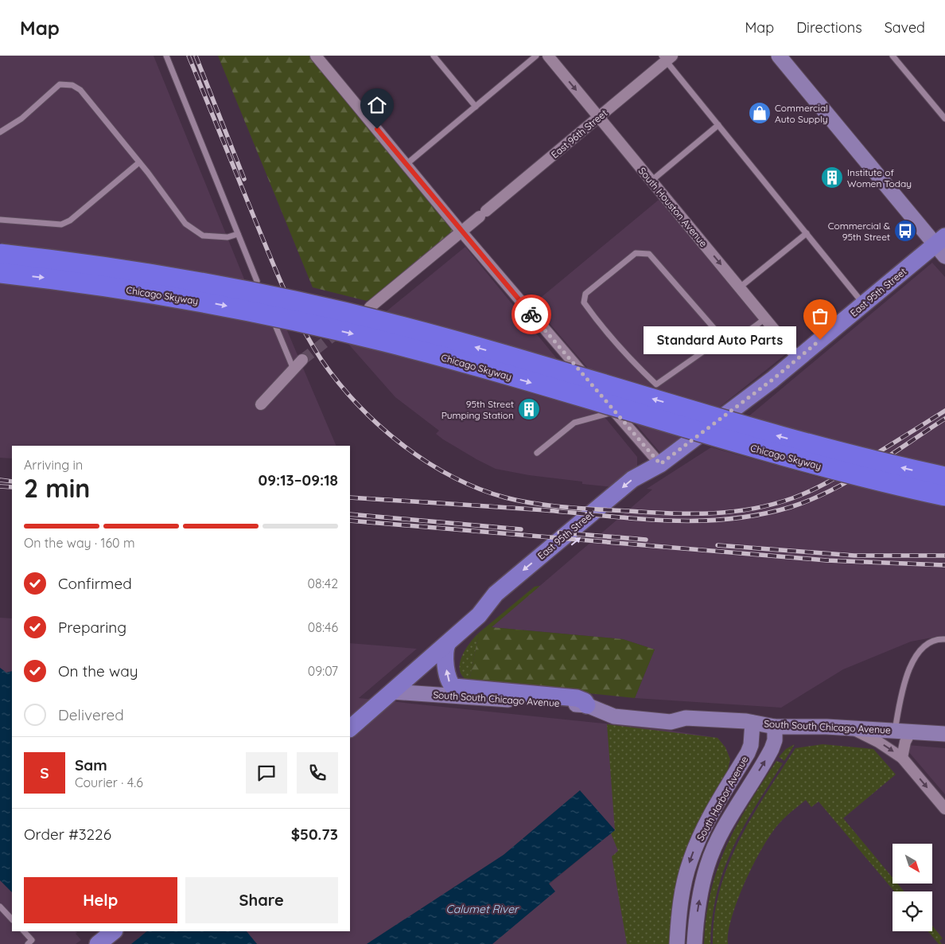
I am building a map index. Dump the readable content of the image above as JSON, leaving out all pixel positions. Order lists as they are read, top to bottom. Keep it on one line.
{"streets":{"highway":["Chicago Skyway"],"main road":["East 95th Street","South South Chicago Avenue","South Harbor Avenue"],"street":["East 96th Street","South Houston Avenue"]},"crossings":[["East 96th Street","South Houston Avenue"],["South Houston Avenue","East 95th Street"],["East 95th Street","South South Chicago Avenue"],["South South Chicago Avenue","South Harbor Avenue"]],"one_way":["South Houston Avenue"],"water":["Calumet River"],"places":{"shop":["Commercial Auto Supply"],"building":["Institute of Women Today","95th Street Pumping Station"],"bus stop":["Commercial & 95th Street"],"other":["Standard Auto Parts"]},"north":"bottom right","page":{"header":"Map","nav":["Map","Directions","Saved"],"bubble":"Standard Auto Parts","heading":["2 min","Arriving in","09:13–09:18"],"panel":["Sam","Courier · 4.6","Order #3226","$50.73"],"bar":"On the way · 160 m","list":[["Confirmed","08:42"],["Preparing","08:46"],["On the way","09:07"],"Delivered"],"round":"S","buttons":["Help","Share"]}}
